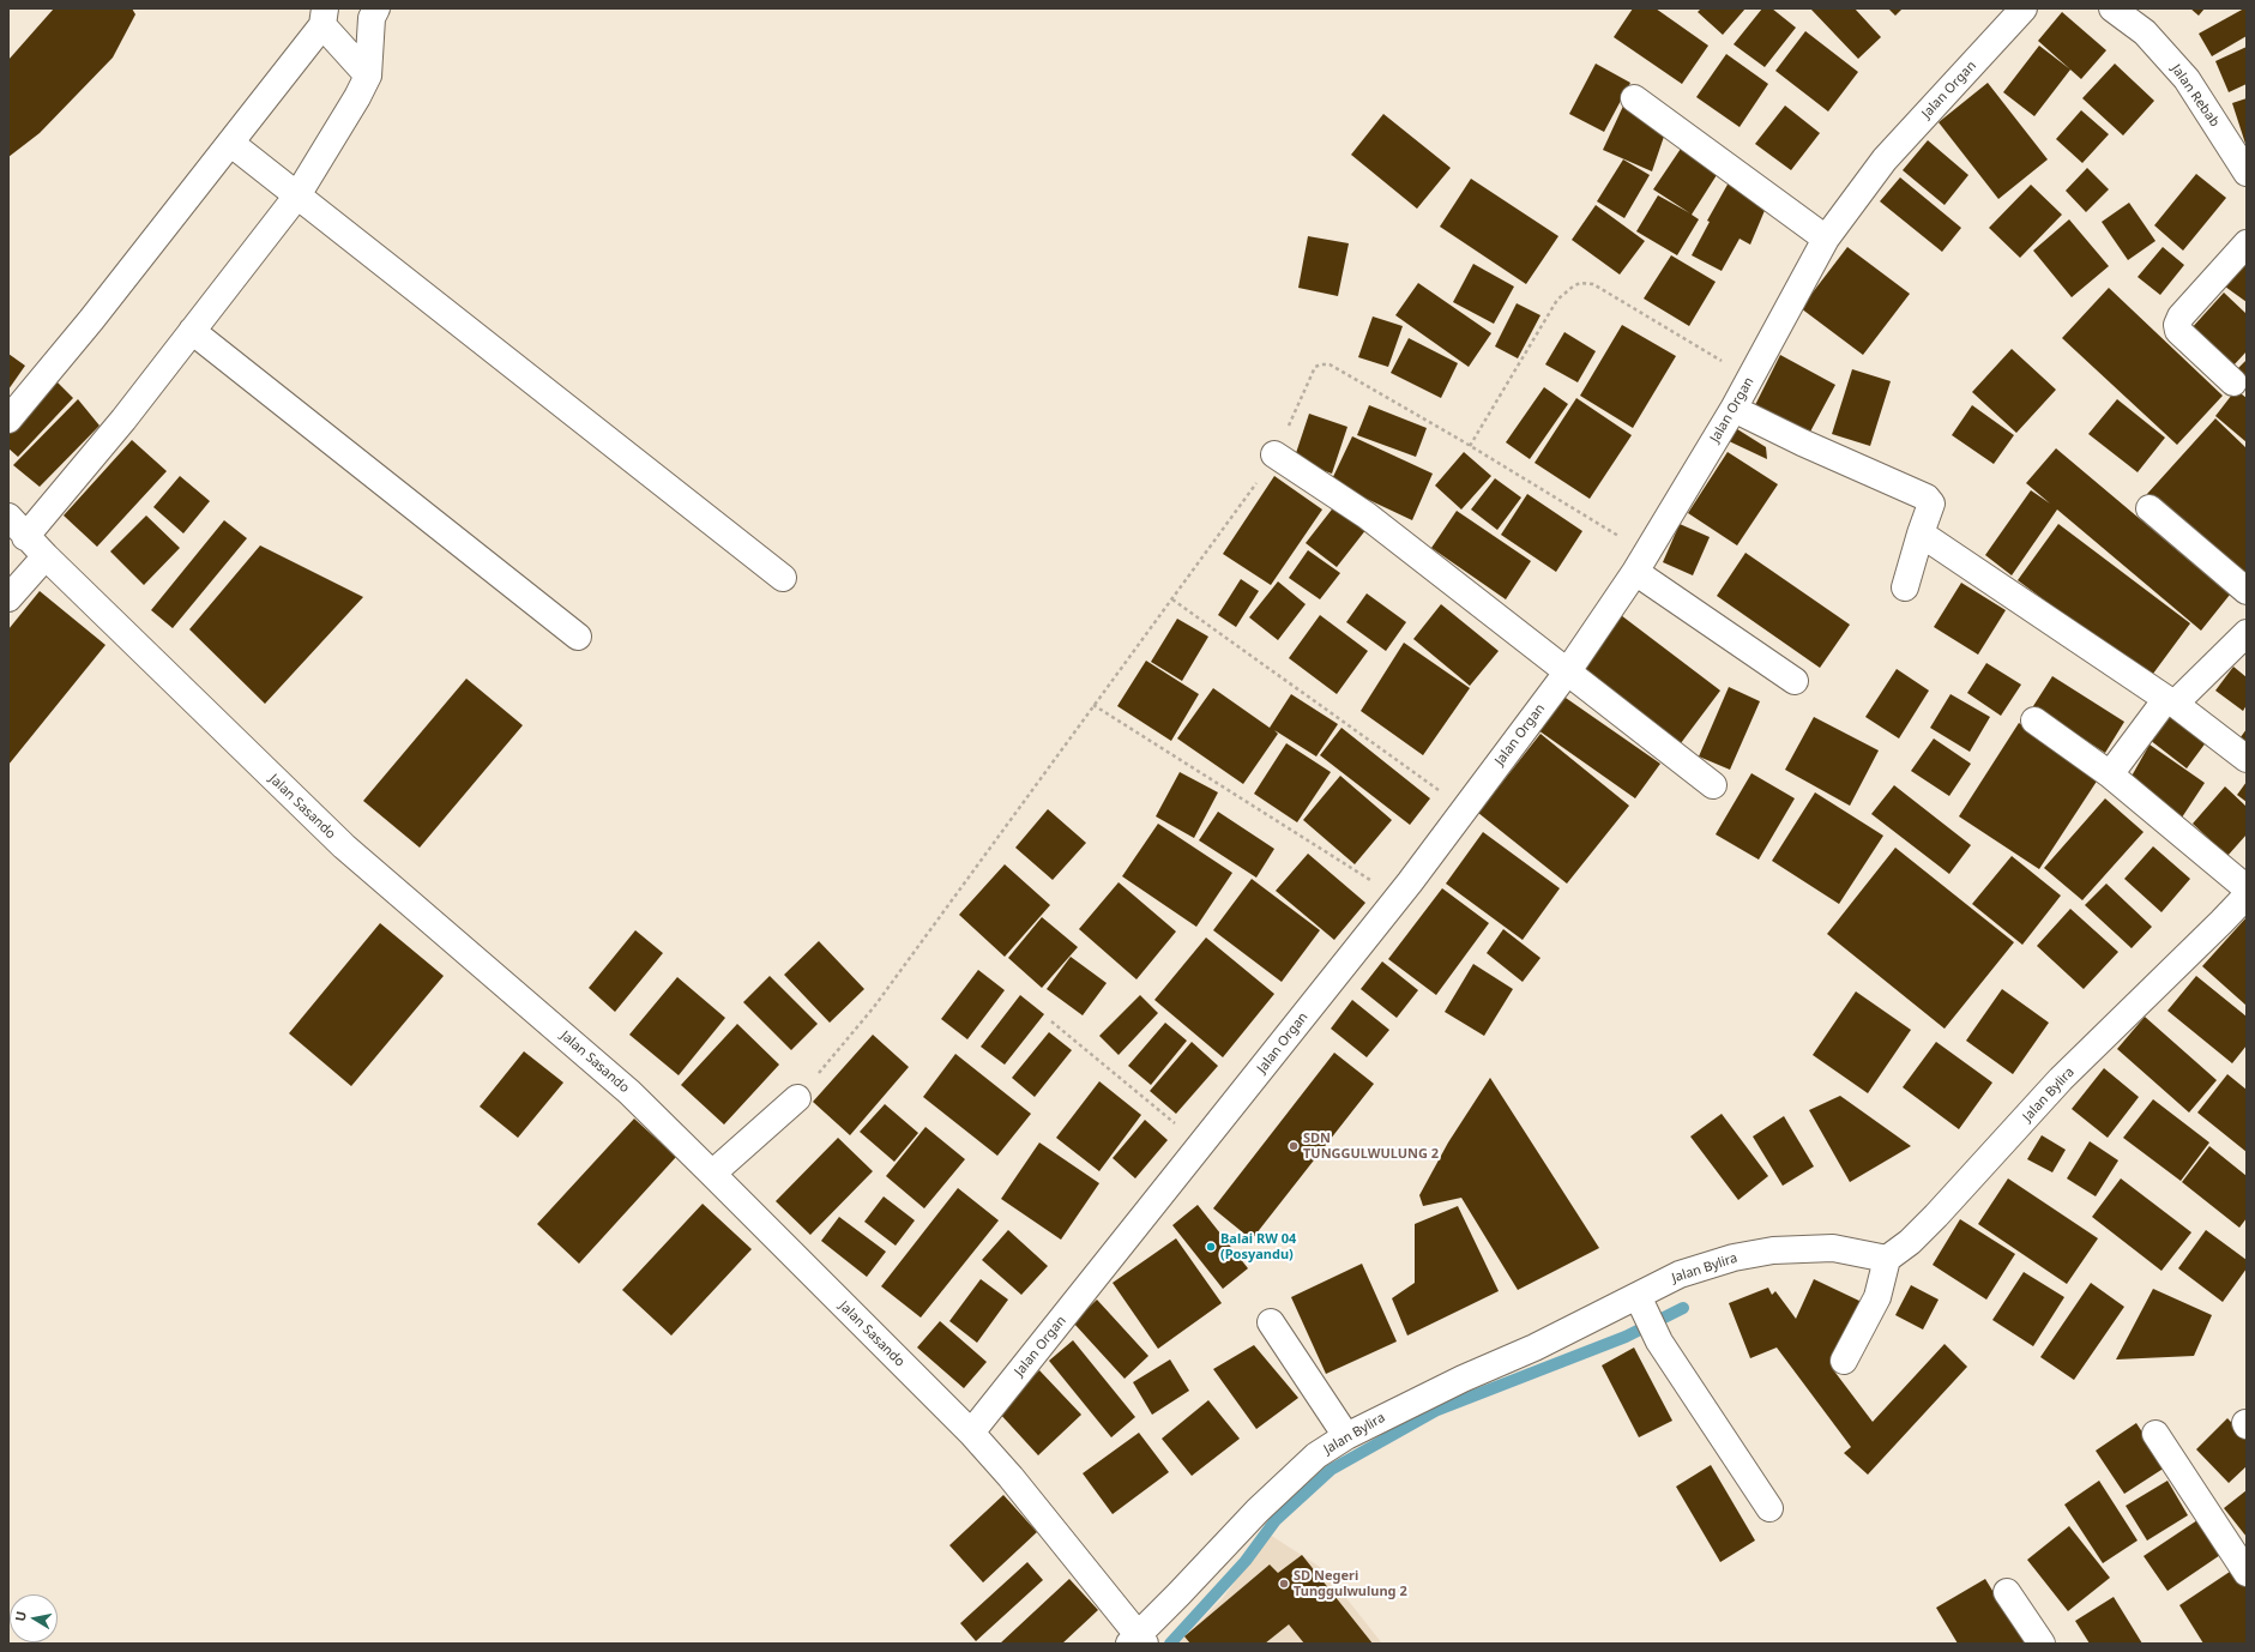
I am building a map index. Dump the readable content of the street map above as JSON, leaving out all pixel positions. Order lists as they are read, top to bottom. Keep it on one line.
{"streets":{"street":["Jalan Organ","Jalan Rebab","Jalan Sasando","Jalan Bylira"]},"crossings":[["Jalan Organ","Jalan Sasando"],["Jalan Sasando","Jalan Bylira"]],"places":["SDN TUNGGULWULUNG 2","Balai RW 04 (Posyandu)","SD Negeri Tunggulwulung 2"],"north":"left"}
